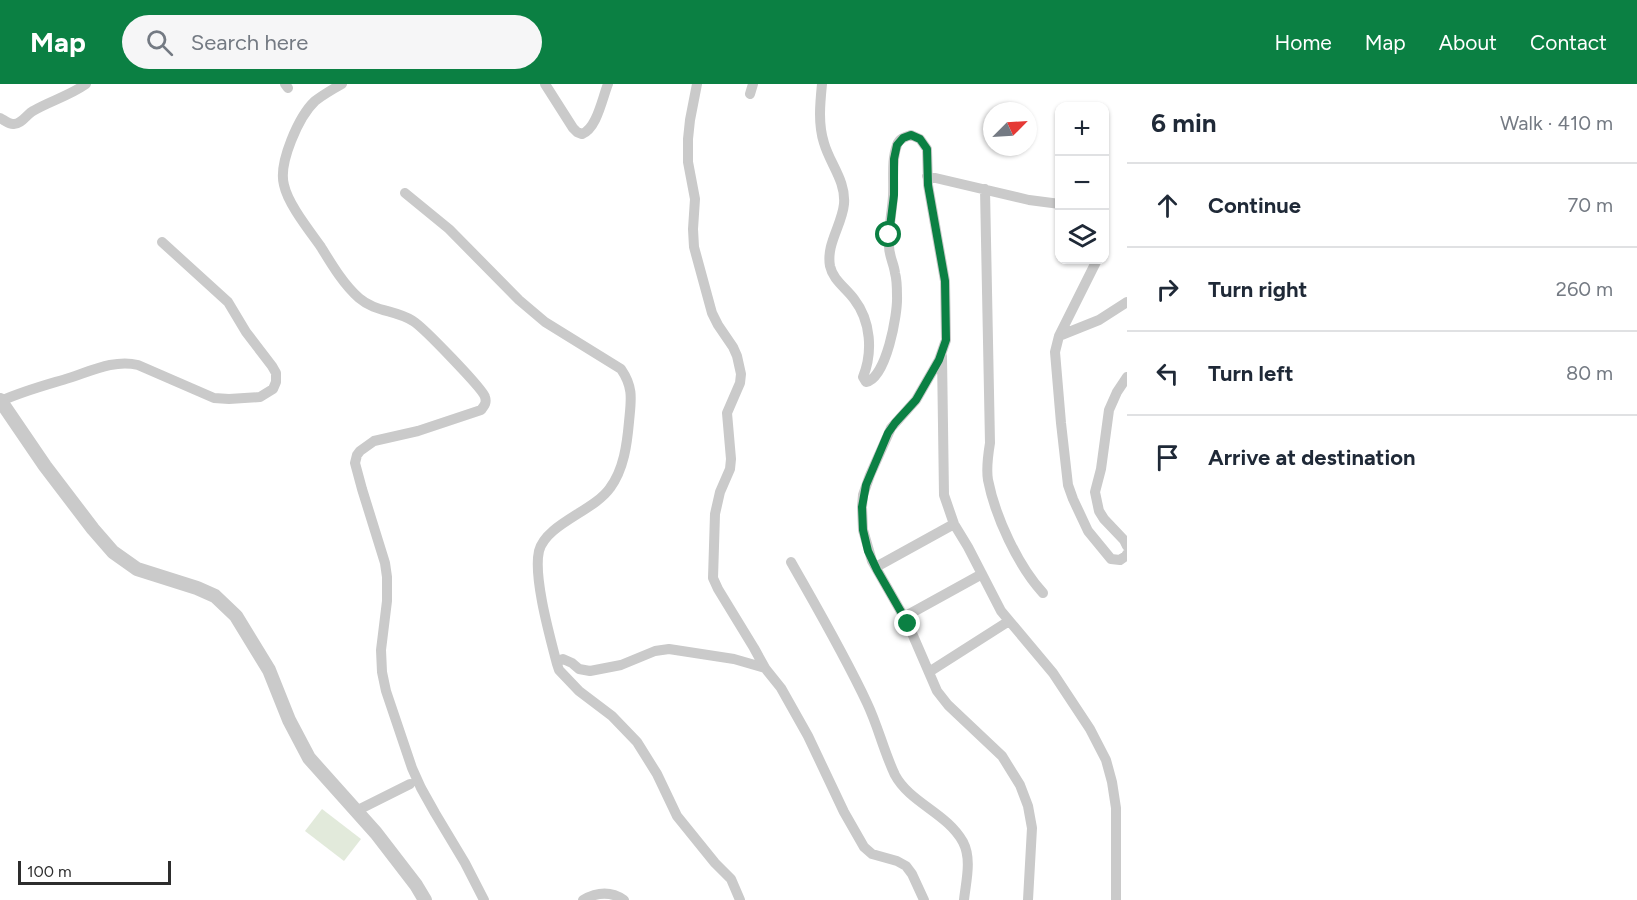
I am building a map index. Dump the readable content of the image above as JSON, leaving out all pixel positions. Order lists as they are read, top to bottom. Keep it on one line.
{"scale_bar":"100 m","north":"top right","page":{"header":"Map","search":"Search here","nav":["Home","Map","About","Contact"],"heading":["6 min","Walk · 410 m"],"map_buttons":["+","−"],"list":[["Continue","70 m"],["Turn right","260 m"],["Turn left","80 m"],"Arrive at destination"],"scale":"100 m"}}
